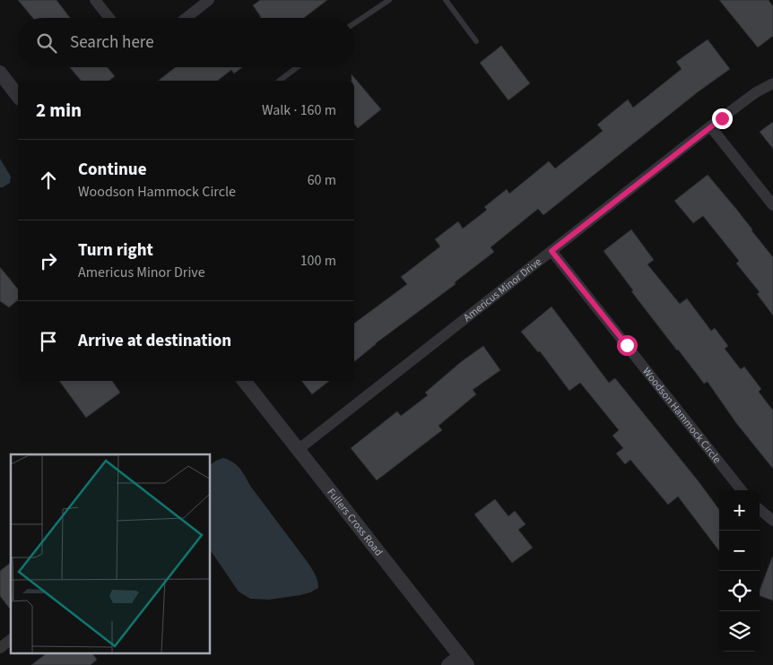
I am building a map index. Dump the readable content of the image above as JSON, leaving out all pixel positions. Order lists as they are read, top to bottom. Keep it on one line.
{"streets":{"street":["Americus Minor Drive","Woodson Hammock Circle","Fullers Cross Road"]},"crossings":[["Americus Minor Drive","Woodson Hammock Circle"],["Americus Minor Drive","Fullers Cross Road"]],"page":{"search":"Search here","heading":["2 min","Walk · 160 m"],"list":[["Continue","Woodson Hammock Circle","60 m"],["Turn right","Americus Minor Drive","100 m"],"Arrive at destination"],"map_buttons":["+","−"]}}
